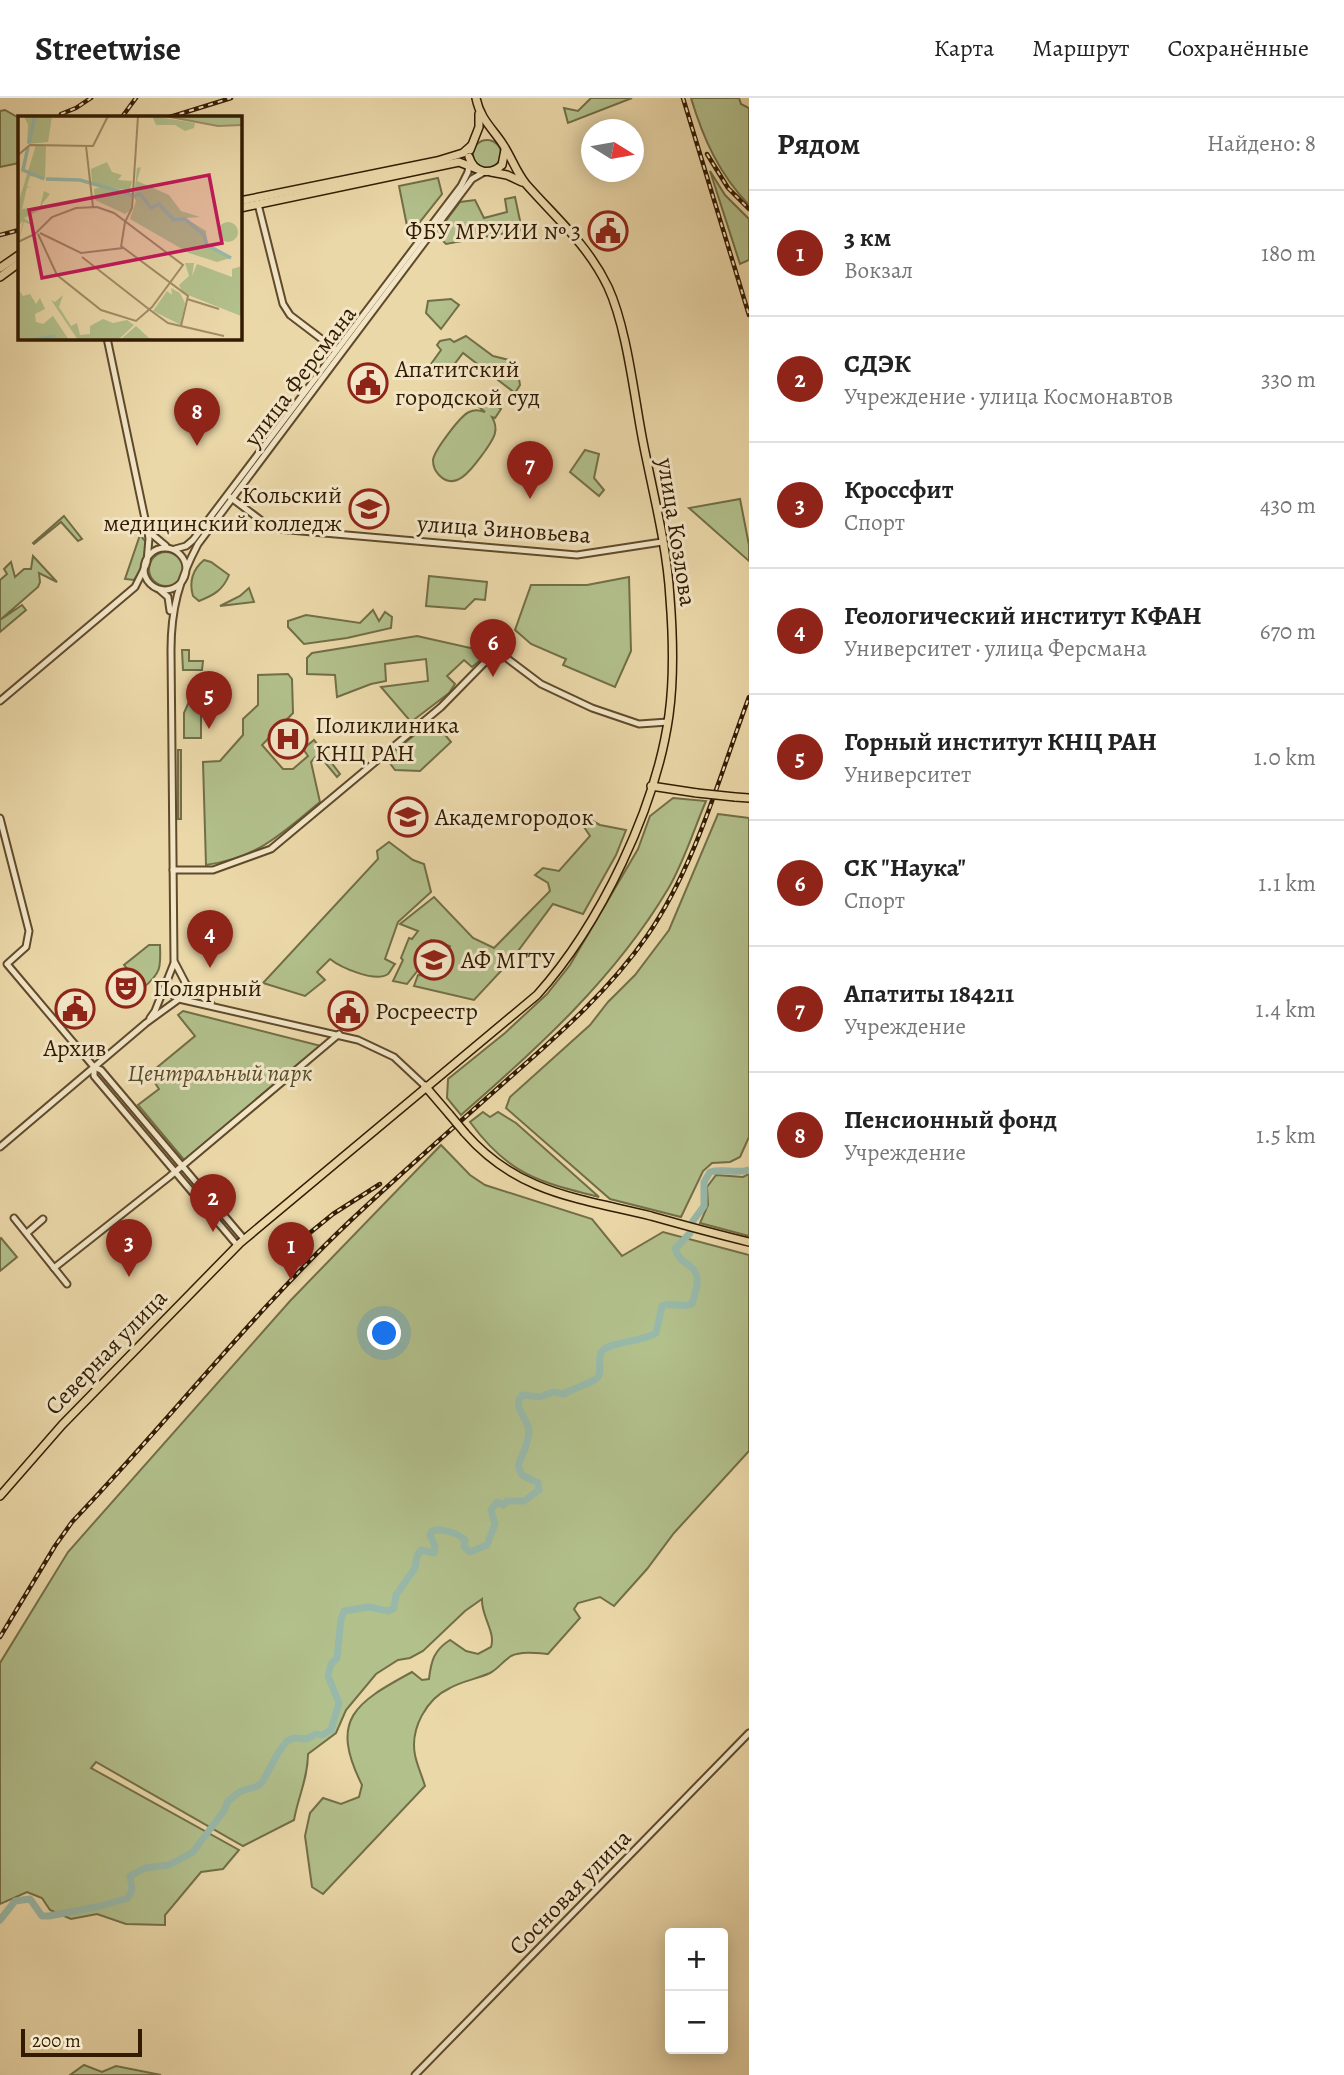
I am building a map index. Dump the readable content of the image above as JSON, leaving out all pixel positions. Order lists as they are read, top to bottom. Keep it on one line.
{"streets":{"main road":["улица Ферсмана","улица Козлова","Северная улица"],"street":["улица Зиновьева","Сосновая улица"]},"crossings":[["улица Ферсмана","улица Зиновьева"],["улица Ферсмана","улица Козлова"],["улица Зиновьева","улица Козлова"],["улица Козлова","Северная улица"]],"parks":["Центральный парк"],"places":{"public building":["ФБУ МРУИИ № 3","Апатитский городской суд","Архив","Росреестр"],"school or university":["Кольский медицинский колледж","Академгородок","АФ МГТУ"],"hospital":["Поликлиника КНЦ РАН"],"theatre":["Полярный"]},"scale_bar":"200 m","north":"right","page":{"header":"Streetwise","nav":["Карта","Маршрут","Сохранённые"],"heading":["Рядом","Найдено: 8"],"list":[{"mark":"1","name":"3 км","note":"Вокзал","value":"180 m"},{"mark":"2","name":"СДЭК","note":"Учреждение · улица Космонавтов","value":"330 m"},{"mark":"3","name":"Кроссфит","note":"Спорт","value":"430 m"},{"mark":"4","name":"Геологический институт КФАН","note":"Университет · улица Ферсмана","value":"670 m"},{"mark":"5","name":"Горный институт КНЦ РАН","note":"Университет","value":"1.0 km"},{"mark":"6","name":"СК \"Наука\"","note":"Спорт","value":"1.1 km"},{"mark":"7","name":"Апатиты 184211","note":"Учреждение","value":"1.4 km"},{"mark":"8","name":"Пенсионный фонд","note":"Учреждение","value":"1.5 km"}],"pins":["8","7","6","5","4","2","3","1"],"map_buttons":["+","−"],"scale":"200 m"}}
